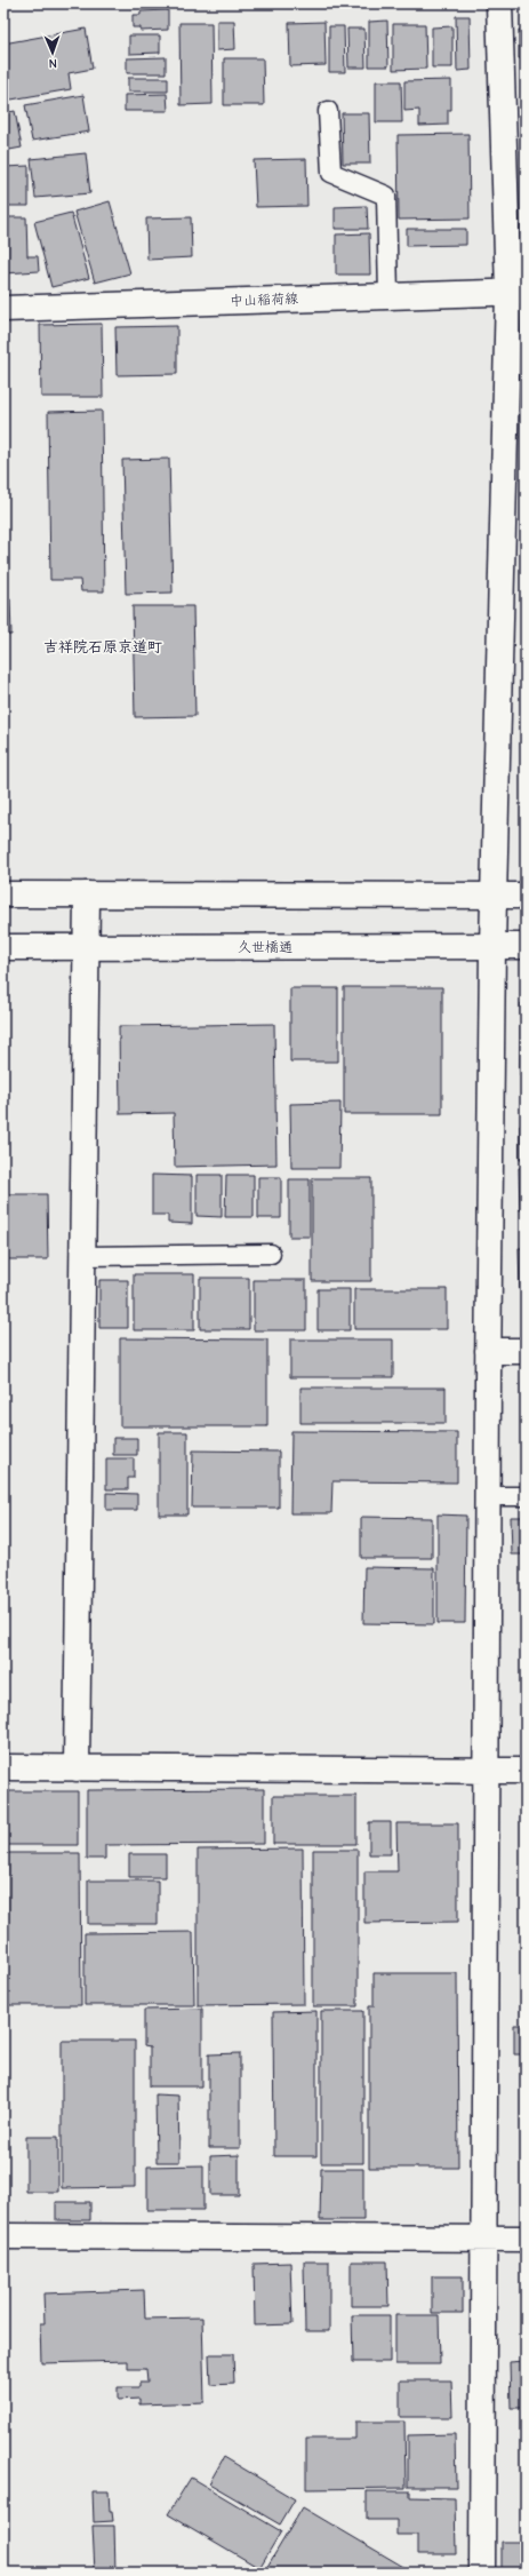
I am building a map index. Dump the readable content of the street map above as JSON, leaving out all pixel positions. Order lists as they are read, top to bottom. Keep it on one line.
{"streets":{"street":["中山稲荷線","久世橋通"]},"districts":["吉祥院石原京道町"],"north":"bottom"}
